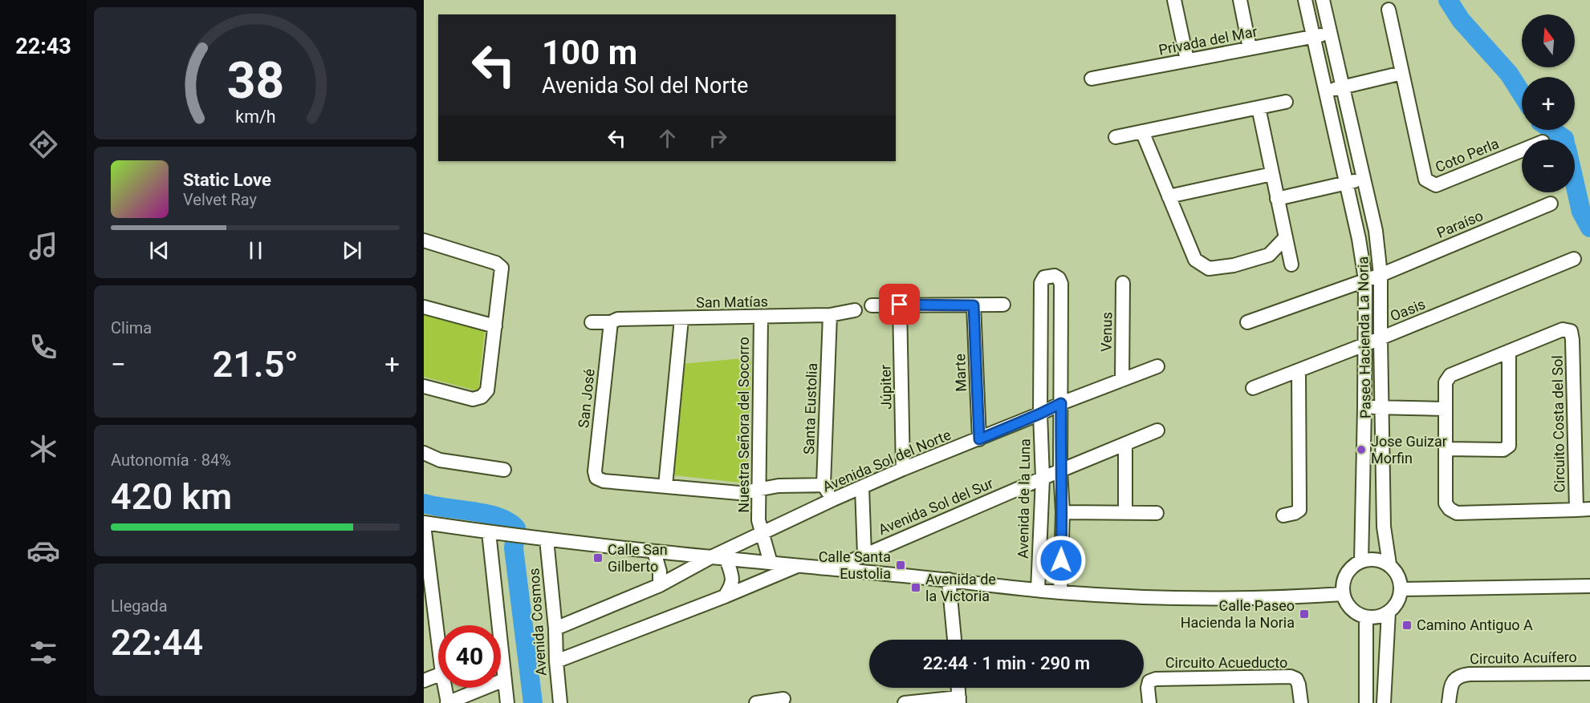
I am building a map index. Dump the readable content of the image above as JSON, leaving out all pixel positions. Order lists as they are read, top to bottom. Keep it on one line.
{"streets":{"street":["Privada del Mar","Coto Perla","Paraíso","San Matías","Oasis","Venus","Paseo Hacienda La Noria","Marte","Júpiter","San José","Santa Eustolia","Circuito Costa del Sol","Nuestra Señora del Socorro","Avenida Sol del Norte","Avenida de la Luna","Avenida Sol del Sur","Avenida Cosmos","Circuito Acuífero","Circuito Acueducto"]},"crossings":[["Privada del Mar","Paseo Hacienda La Noria"],["Paraíso","Paseo Hacienda La Noria"],["San Matías","San José"],["San Matías","Santa Eustolia"],["San Matías","Nuestra Señora del Socorro"],["Oasis","Paseo Hacienda La Noria"],["Venus","Avenida Sol del Norte"],["Marte","Avenida Sol del Norte"],["Júpiter","Avenida Sol del Norte"],["Nuestra Señora del Socorro","Avenida Sol del Norte"],["Avenida Sol del Norte","Avenida de la Luna"],["Avenida Sol del Norte","Avenida Cosmos"],["Avenida de la Luna","Avenida Sol del Sur"]],"places":{"other":["Jose Guizar Morfin"],"transit":["Calle San Gilberto","Calle Santa Eustolia","Avenida de la Victoria","Calle Paseo Hacienda la Noria","Camino Antiguo A"]},"north":"top","page":{"tabs":"22:43","map_buttons":["+","−"],"turn":["100 m","Avenida Sol del Norte"],"song":["Static Love","Velvet Ray"],"tile":["Clima",["Autonomía · 84%","420 km"],["Llegada","22:44"]],"heat":["−","21.5°","+"],"limit":"40","trip":"22:44 · 1 min · 290 m","gauge":["38","km/h"]}}
